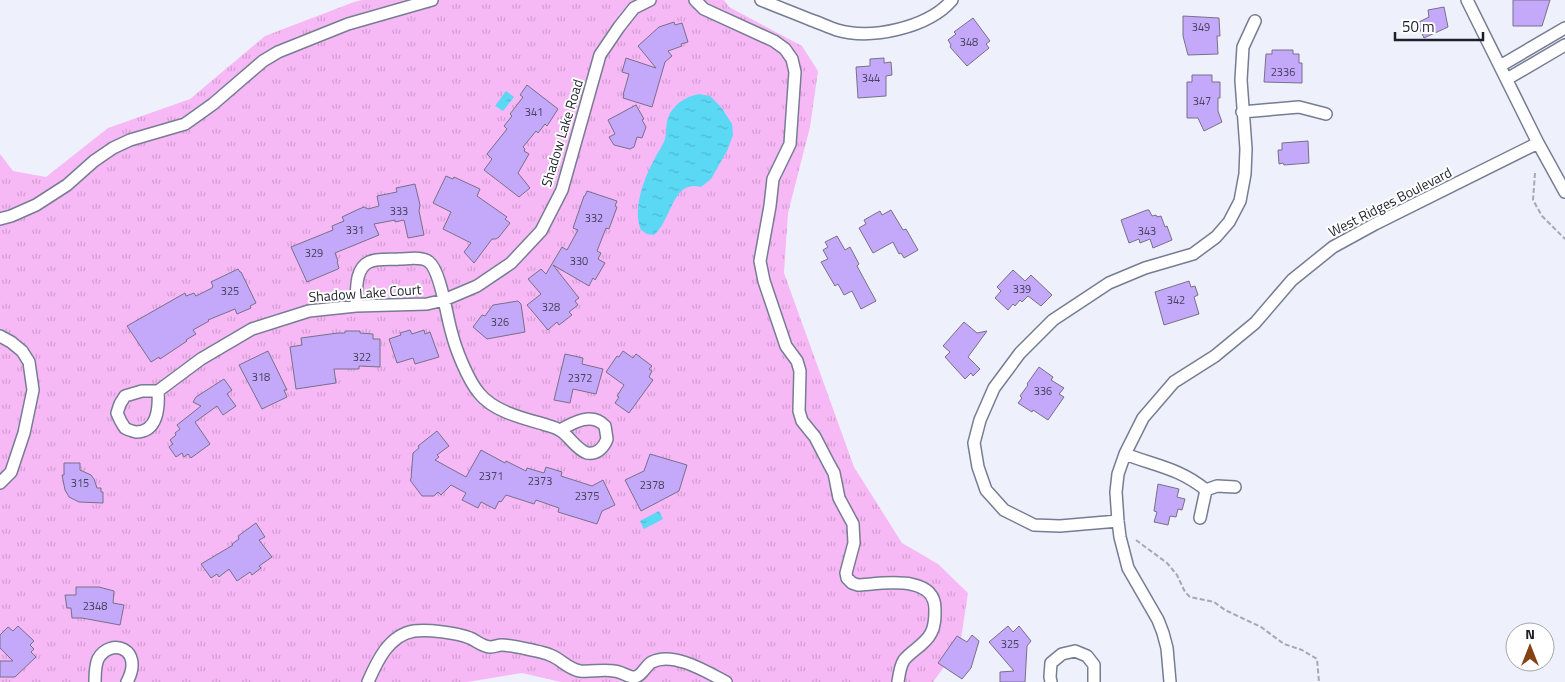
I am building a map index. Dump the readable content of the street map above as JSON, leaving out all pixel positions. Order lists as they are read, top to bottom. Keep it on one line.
{"streets":{"street":["Shadow Lake Road","West Ridges Boulevard","Shadow Lake Court"]},"crossings":[["Shadow Lake Road","Shadow Lake Court"]],"house_numbers":["349","348","2336","344","347","341","333","332","331","343","329","330","339","325","342","328","326","322","318","2372","336","2371","2373","315","2378","2375","2348","325"],"scale_bar":"50 m","north":"top"}
